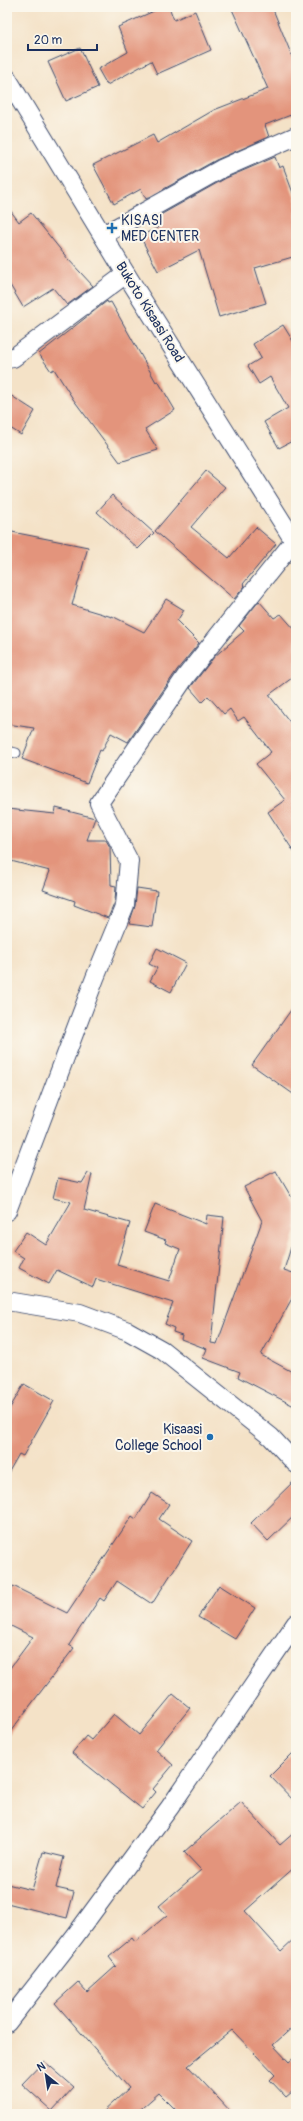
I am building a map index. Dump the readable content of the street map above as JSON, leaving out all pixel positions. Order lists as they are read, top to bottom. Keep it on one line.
{"streets":{"street":["Bukoto Kisaasi Road"]},"places":{"health":["KISASI MED CENTER"],"other":["Kisaasi College School"]},"scale_bar":"20 m","north":"top left"}
